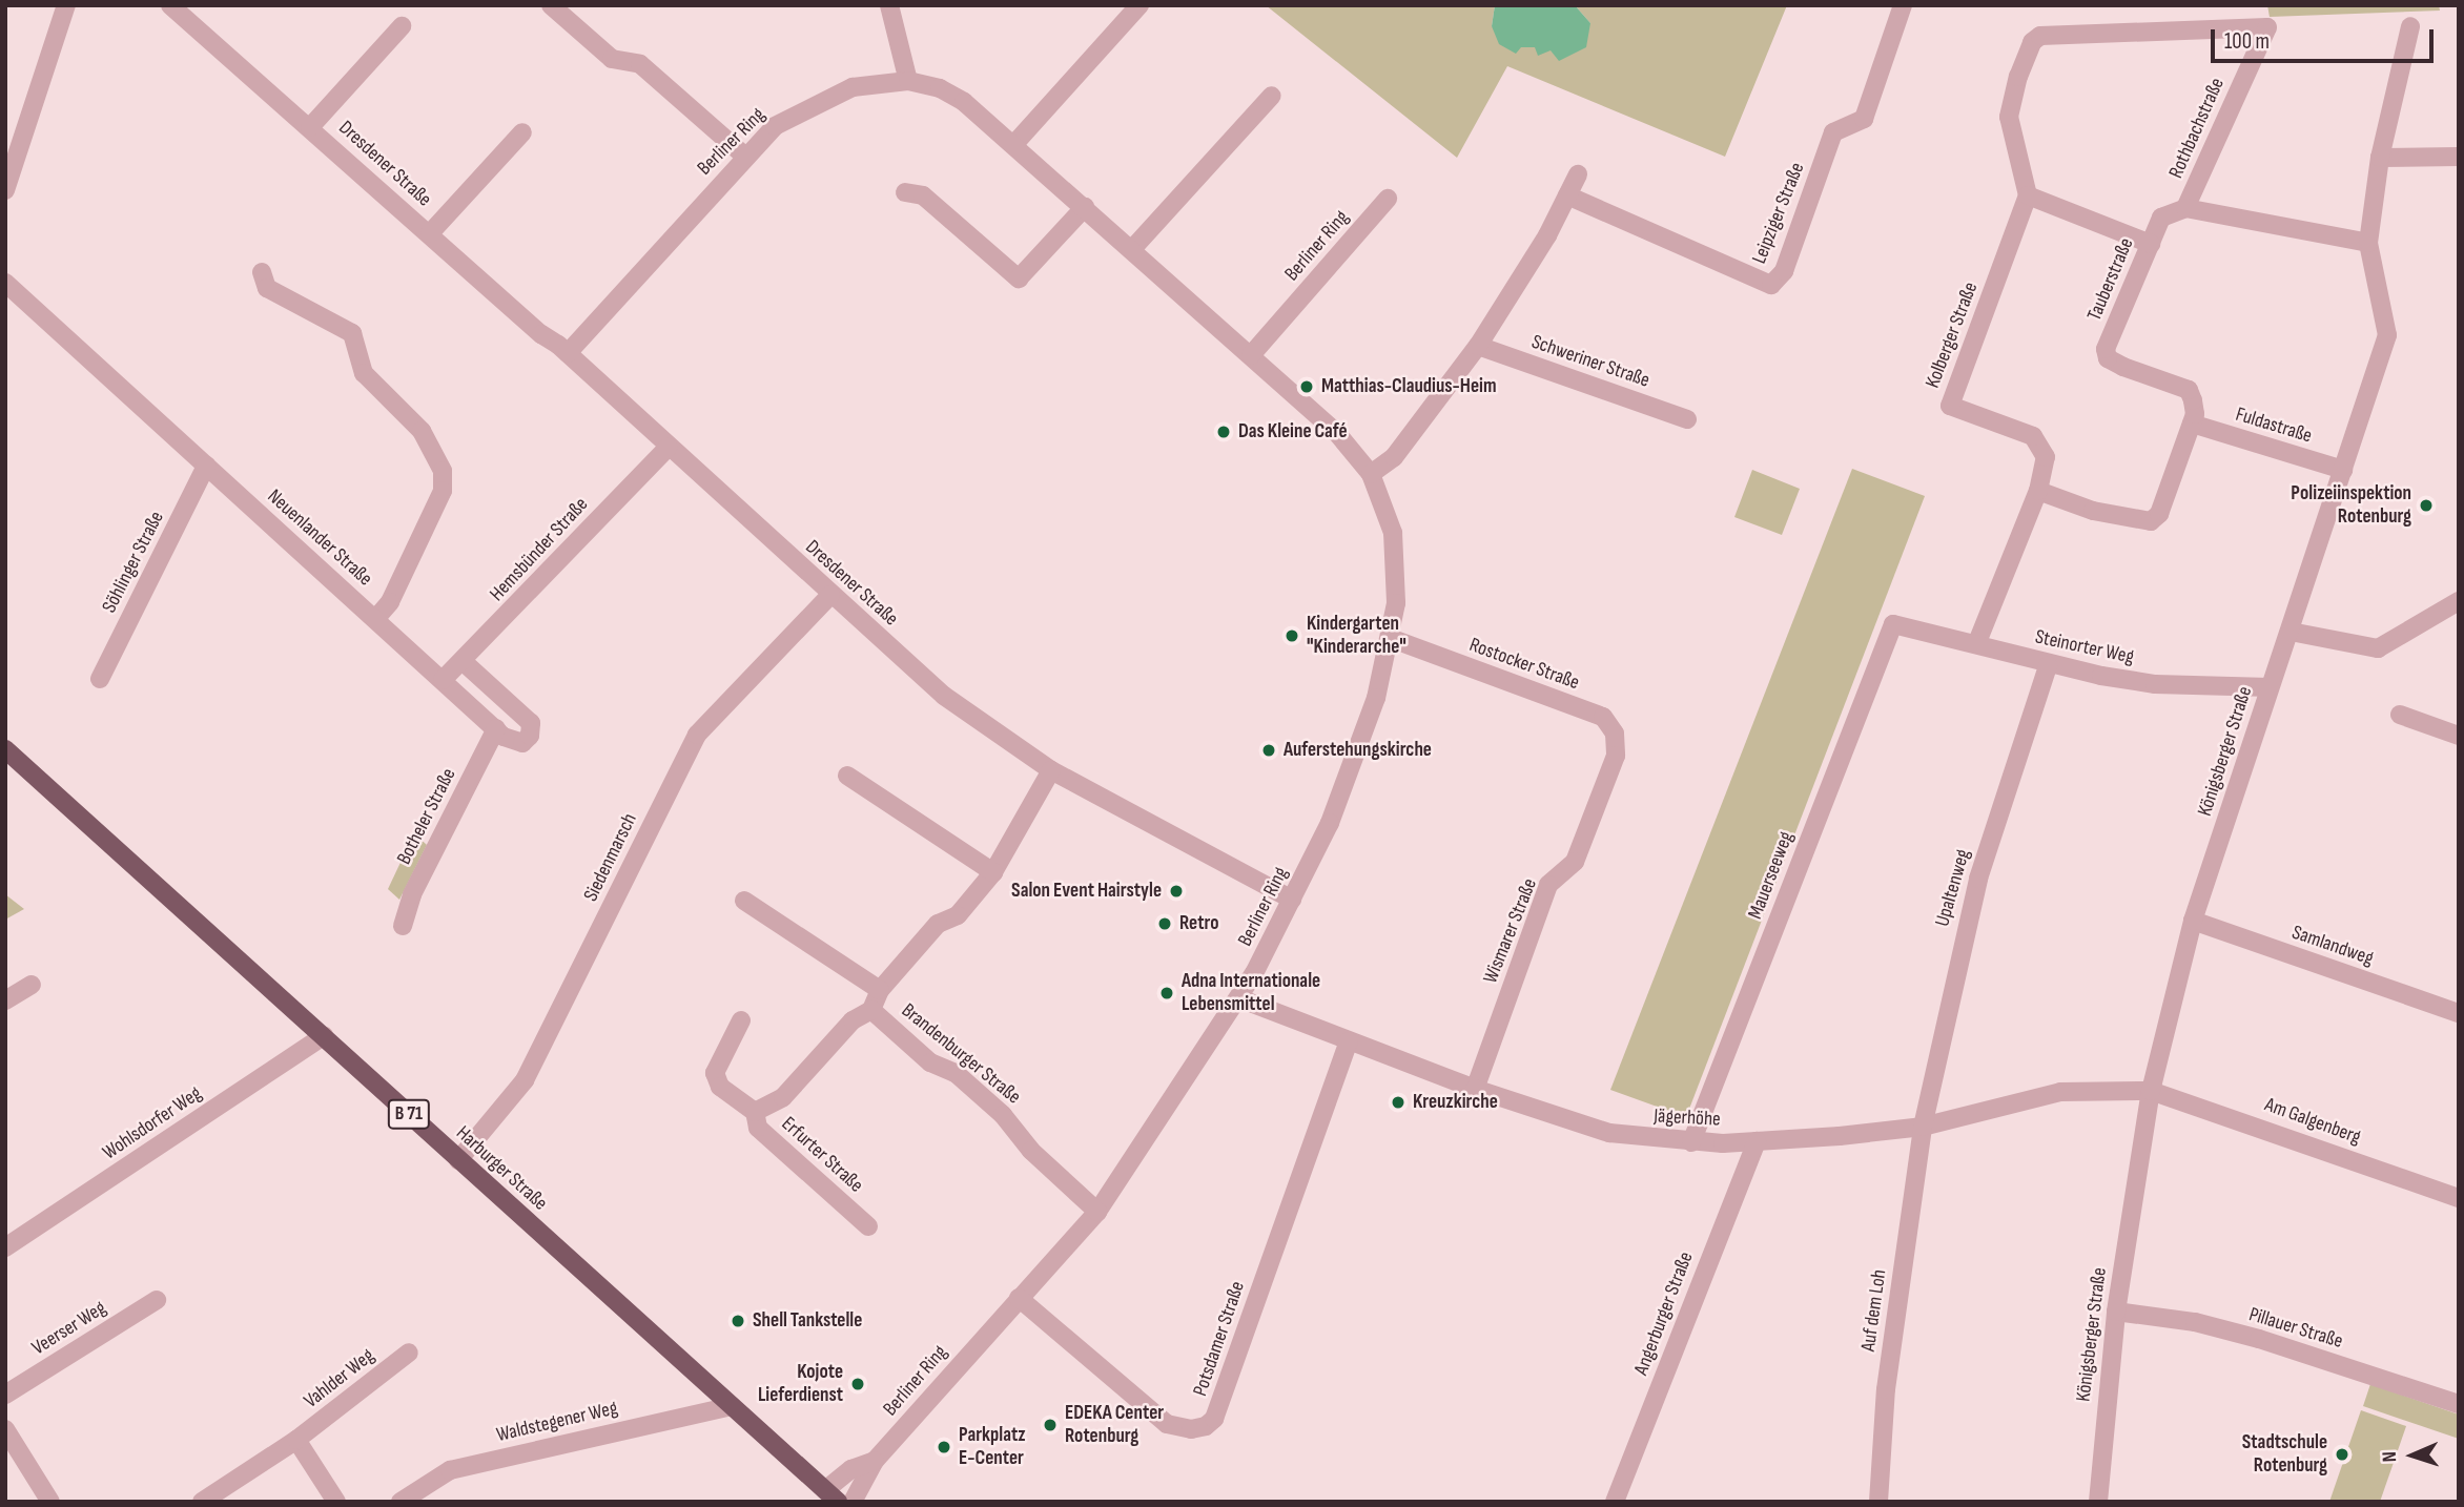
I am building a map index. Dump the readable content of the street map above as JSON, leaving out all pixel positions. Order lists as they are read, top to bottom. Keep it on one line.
{"streets":{"main road":["B 71","Harburger Straße"],"street":["Rothbachstraße","Berliner Ring","Dresdener Straße","Leipziger Straße","Tauberstraße","Kolberger Straße","Schweriner Straße","Fuldastraße","Neuenlander Straße","Hemsbünder Straße","Söhlinger Straße","Steinorter Weg","Rostocker Straße","Königsberger Straße","Botheler Straße","Siedenmarsch","Mauerseeweg","Upaltenweg","Wismarer Straße","Samlandweg","Brandenburger Straße","Jägerhöhe","Am Galgenberg","Wohlsdorfer Weg","Erfurter Straße","Auf dem Loh","Angerburger Straße","Veerser Weg","Pillauer Straße","Potsdamer Straße","Vahlder Weg","Waldstegener Weg"]},"crossings":[["Rothbachstraße","Tauberstraße"],["Rothbachstraße","Kolberger Straße"],["Berliner Ring","Dresdener Straße"],["Berliner Ring","Rostocker Straße"],["Berliner Ring","Brandenburger Straße"],["Berliner Ring","Jägerhöhe"],["Berliner Ring","Harburger Straße"],["Berliner Ring","Potsdamer Straße"],["Dresdener Straße","Hemsbünder Straße"],["Dresdener Straße","Siedenmarsch"],["Dresdener Straße","Brandenburger Straße"],["Tauberstraße","Kolberger Straße"],["Tauberstraße","Fuldastraße"],["Kolberger Straße","Steinorter Weg"],["Fuldastraße","Königsberger Straße"],["Neuenlander Straße","Hemsbünder Straße"],["Neuenlander Straße","Söhlinger Straße"],["Neuenlander Straße","Botheler Straße"],["Steinorter Weg","Königsberger Straße"],["Steinorter Weg","Mauerseeweg"],["Steinorter Weg","Upaltenweg"],["Rostocker Straße","Wismarer Straße"],["Königsberger Straße","Samlandweg"],["Königsberger Straße","Jägerhöhe"],["Königsberger Straße","Am Galgenberg"],["Königsberger Straße","Pillauer Straße"],["Siedenmarsch","Harburger Straße"],["Mauerseeweg","Jägerhöhe"],["Upaltenweg","Jägerhöhe"],["Upaltenweg","Auf dem Loh"],["Wismarer Straße","Jägerhöhe"],["Brandenburger Straße","Erfurter Straße"],["Jägerhöhe","Am Galgenberg"],["Jägerhöhe","Auf dem Loh"],["Jägerhöhe","Angerburger Straße"],["Jägerhöhe","Potsdamer Straße"],["Wohlsdorfer Weg","Harburger Straße"],["Harburger Straße","Waldstegener Weg"]],"places":["Matthias-Claudius-Heim","Das Kleine Café","Polizeiinspektion Rotenburg","Kindergarten \"Kinderarche\"","Auferstehungskirche","Salon Event Hairstyle","Retro","Adna Internationale Lebensmittel","Kreuzkirche","Shell Tankstelle","Kojote Lieferdienst","EDEKA Center Rotenburg","Parkplatz E-Center","Stadtschule Rotenburg"],"scale_bar":"100 m","north":"left"}
